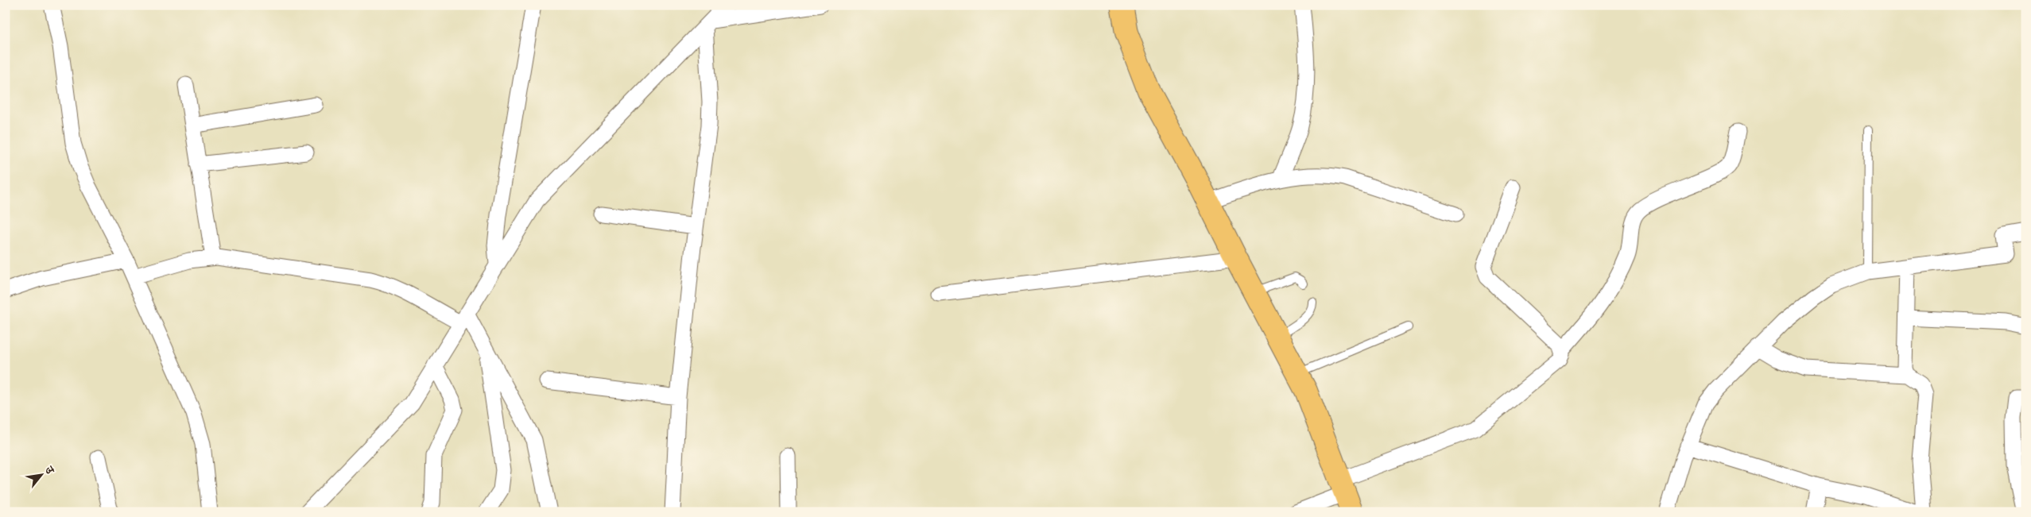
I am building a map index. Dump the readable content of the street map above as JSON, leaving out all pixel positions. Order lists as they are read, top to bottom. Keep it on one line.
{"north":"top right"}
